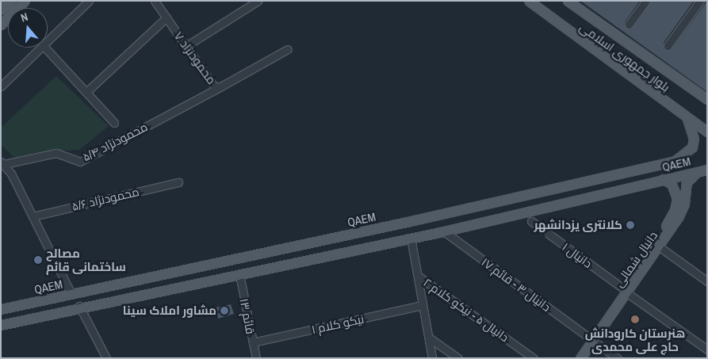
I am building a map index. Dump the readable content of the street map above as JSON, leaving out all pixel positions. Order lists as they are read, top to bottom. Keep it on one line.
{"streets":{"main road":["بلوار جمهوری اسلامی","QAEM","دانیال شمالی"],"street":["محمودنژاد ۷","محمودنژاد ۵/۴","محمودنژاد ۵/۶","دانیال ۱","دانیال ۳ - قائم ۱۷","دانیال ۵ - نیکو کلام ۲","قائم ۱۳","نیکو کلام ۱"]},"crossings":[["بلوار جمهوری اسلامی","QAEM"],["محمودنژاد ۷","محمودنژاد ۵/۴"],["QAEM","دانیال شمالی"],["QAEM","دانیال ۳ - قائم ۱۷"],["QAEM","قائم ۱۳"],["دانیال ۱","دانیال شمالی"],["دانیال شمالی","دانیال ۳ - قائم ۱۷"],["قائم ۱۳","نیکو کلام ۱"]],"places":["کلانتری یزدانشهر","مصالح ساختمانی قائم","مشاور املاک سینا","هنرستان کارودانش حاج علی محمدی"],"north":"top"}
